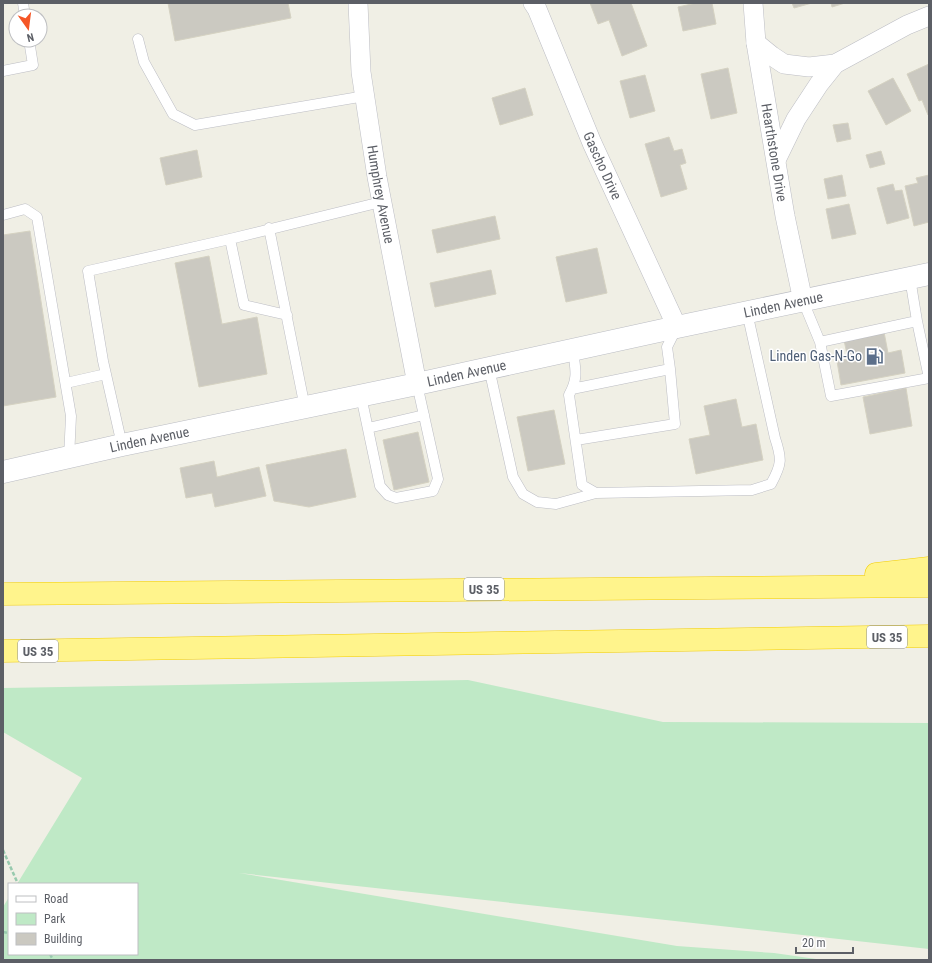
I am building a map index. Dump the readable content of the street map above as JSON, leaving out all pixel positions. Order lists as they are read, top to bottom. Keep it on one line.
{"streets":{"highway":["US 35"],"main road":["Linden Avenue"],"street":["Hearthstone Drive","Gascho Drive","Humphrey Avenue"]},"crossings":[["Hearthstone Drive","Linden Avenue"],["Gascho Drive","Linden Avenue"],["Humphrey Avenue","Linden Avenue"]],"places":{"fuel station":["Linden Gas-N-Go"]},"legend":["Road","Park","Building"],"scale_bar":"20 m","north":"bottom"}
